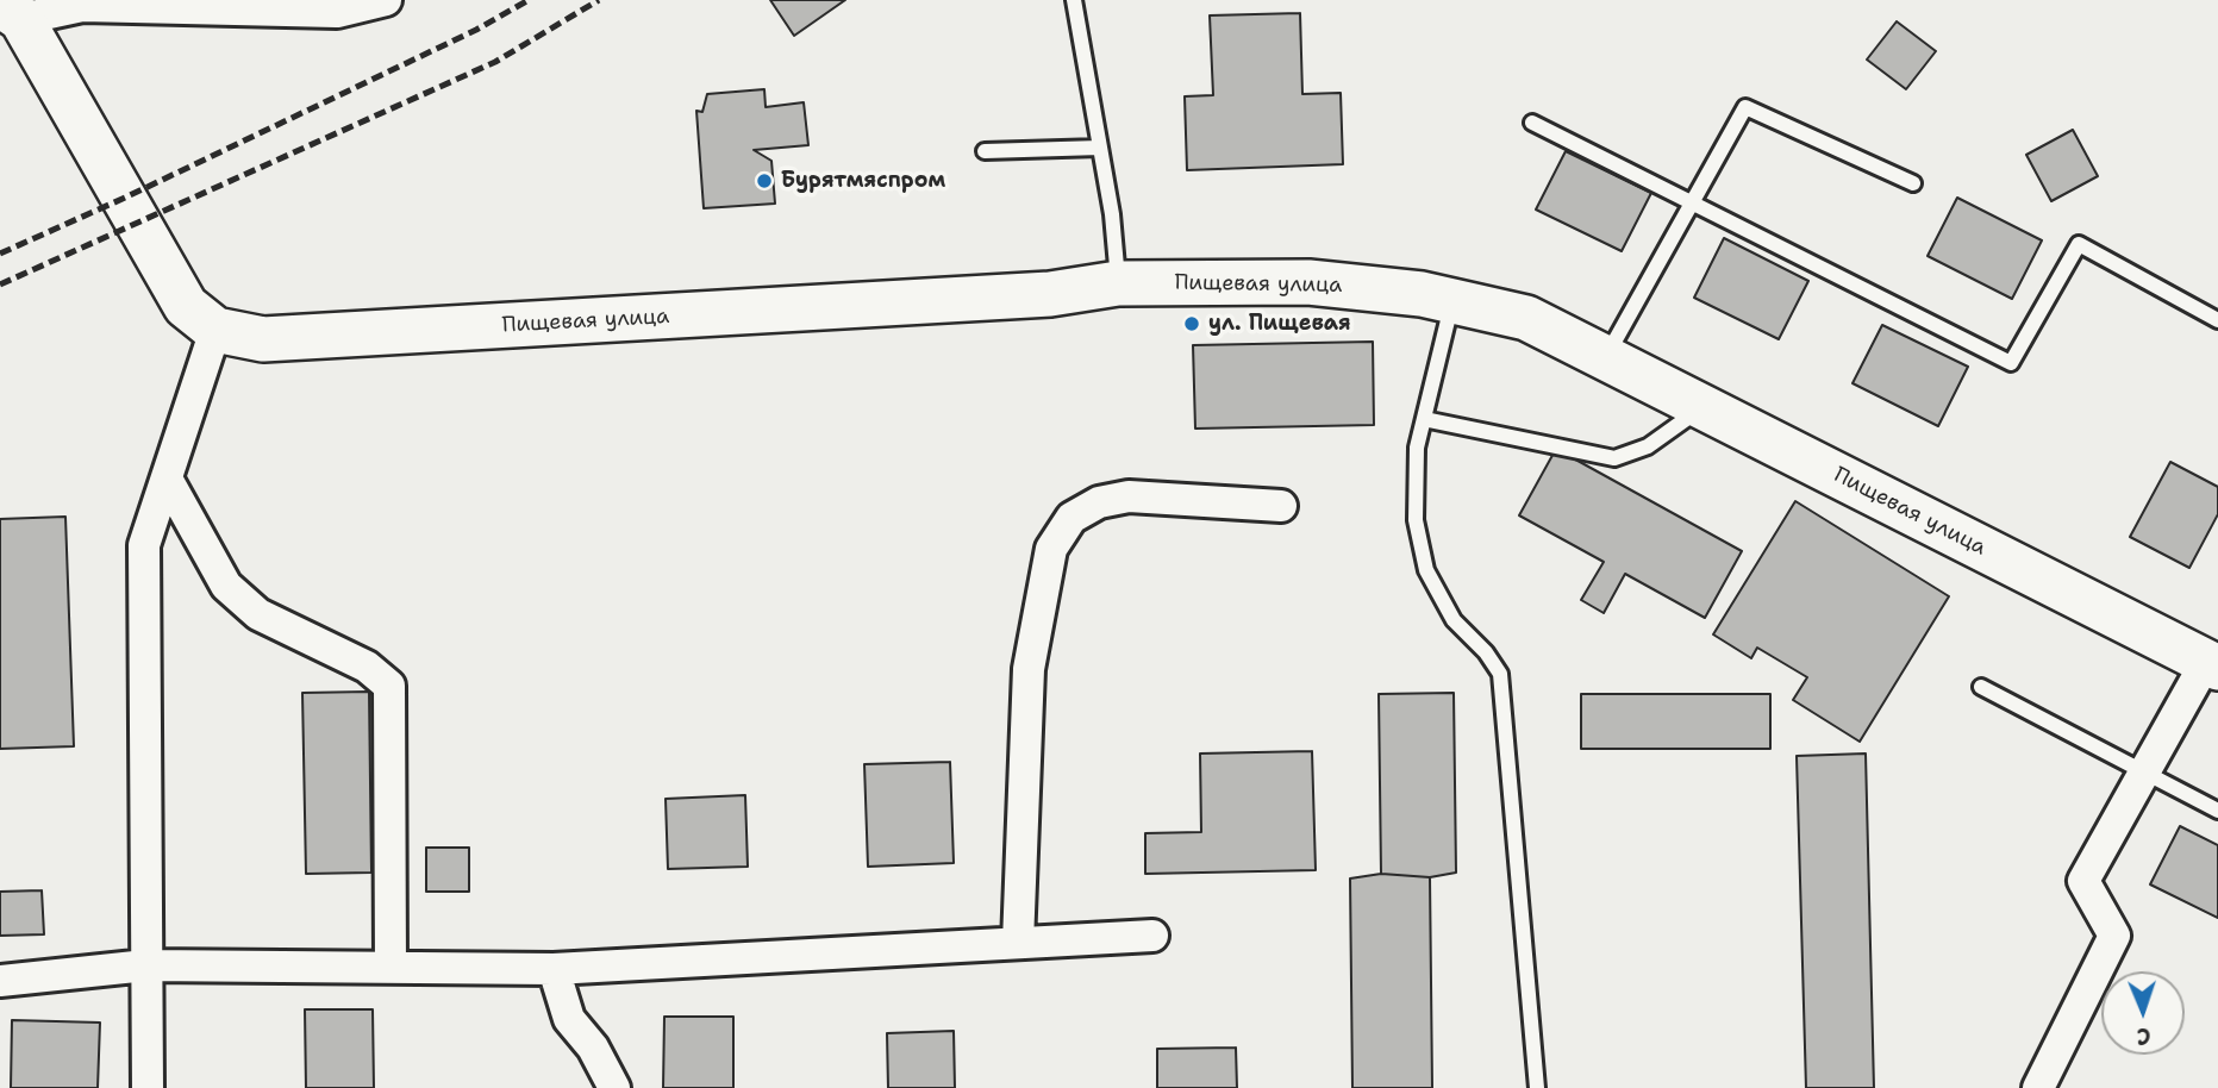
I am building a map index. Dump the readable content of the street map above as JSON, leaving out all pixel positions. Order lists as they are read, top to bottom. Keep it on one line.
{"streets":{"main road":["Пищевая улица"]},"places":["Бурятмяспром","ул. Пищевая"],"north":"bottom"}
